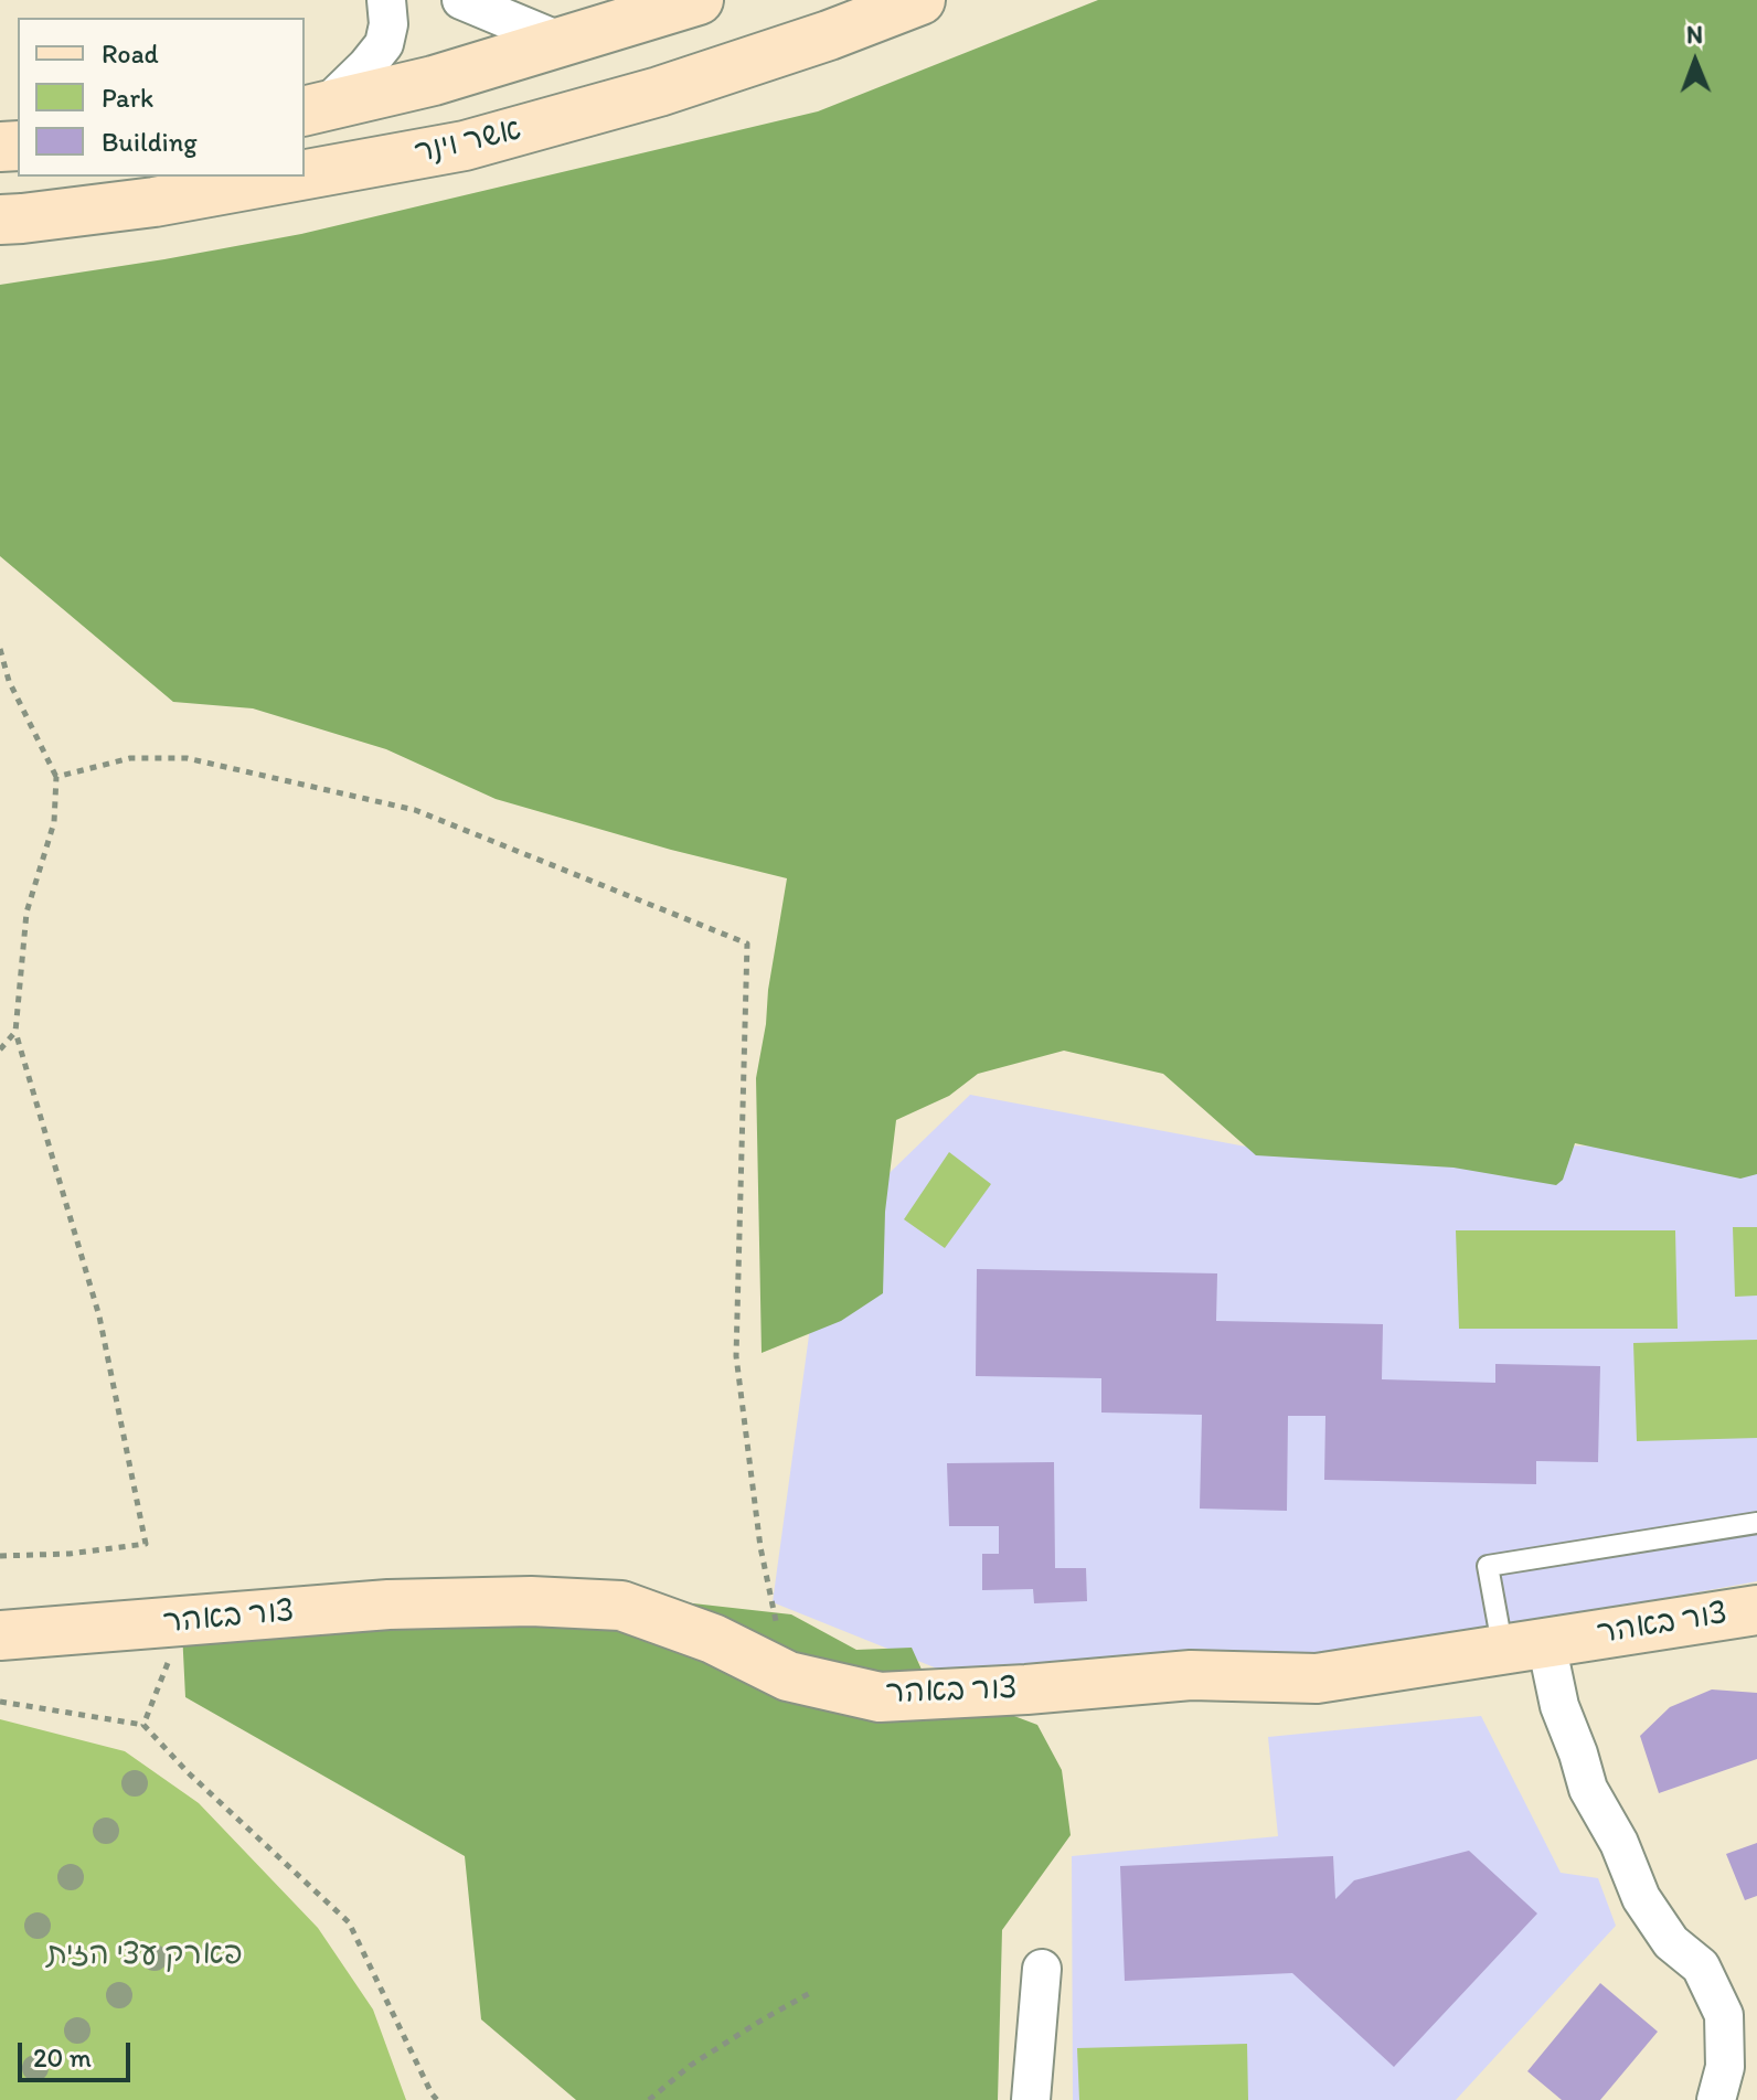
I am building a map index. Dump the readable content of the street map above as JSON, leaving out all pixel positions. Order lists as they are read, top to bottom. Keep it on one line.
{"streets":{"street":["אשר וינר","צור באהר"]},"parks":["פארק עצי הזית"],"legend":["Road","Park","Building"],"scale_bar":"20 m","north":"top"}
